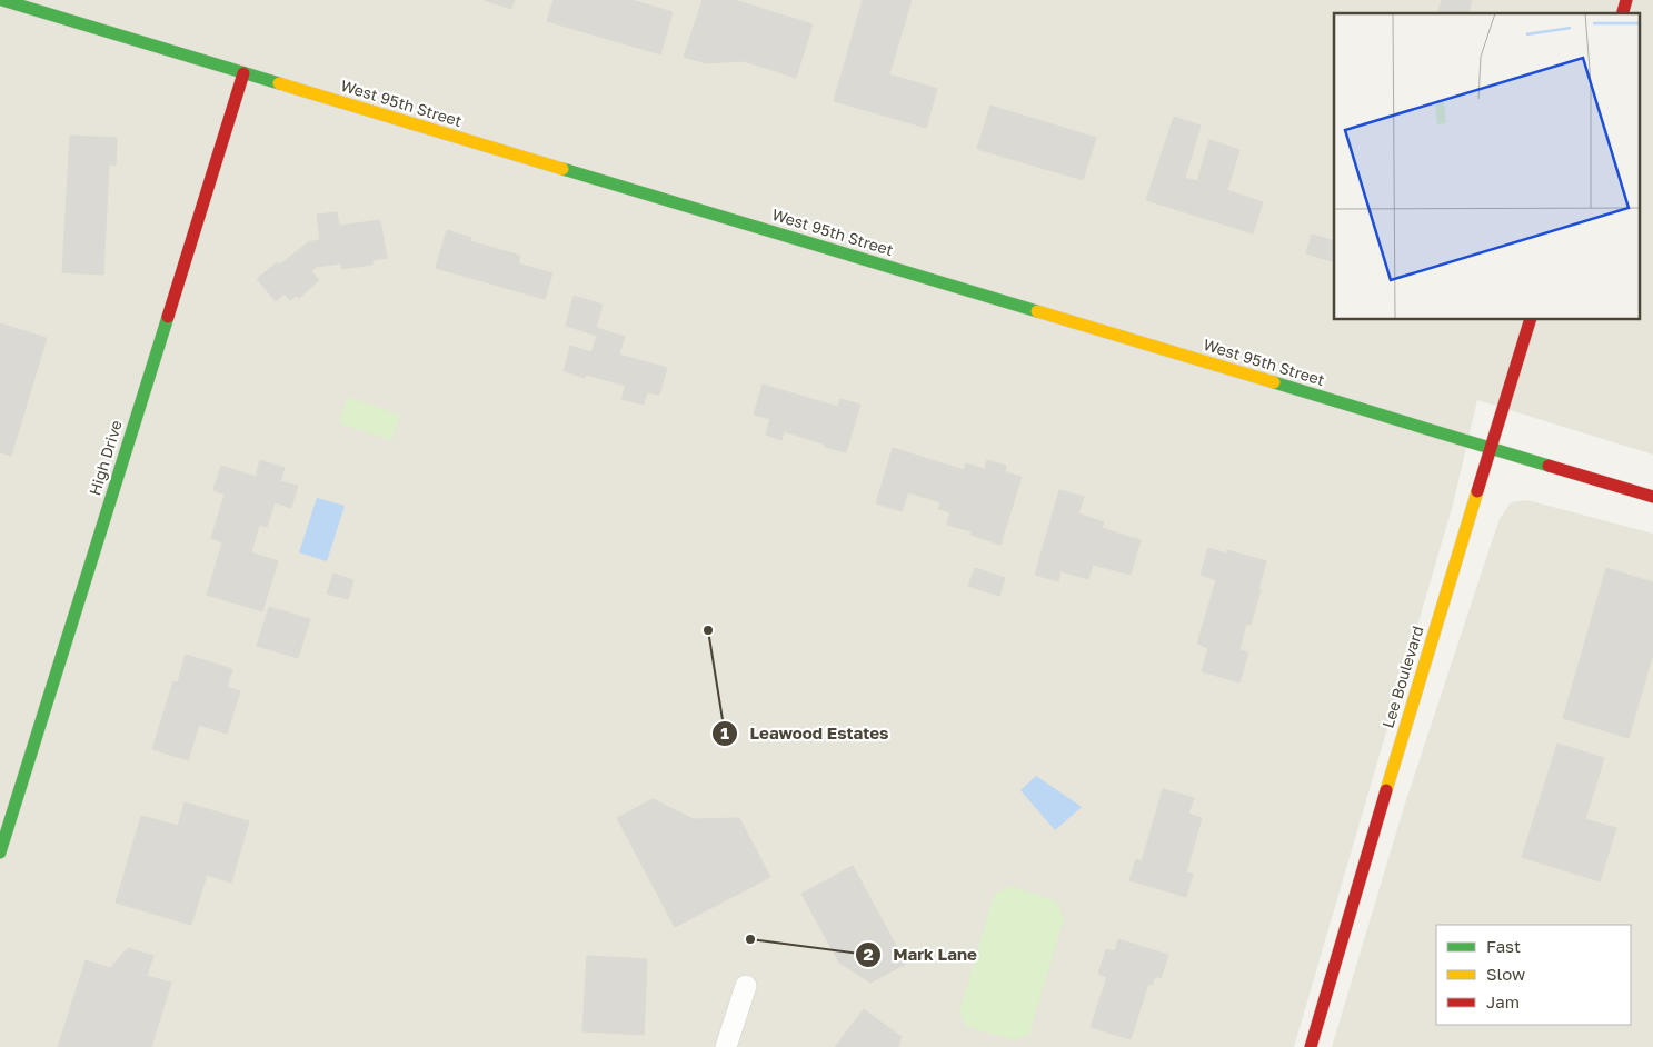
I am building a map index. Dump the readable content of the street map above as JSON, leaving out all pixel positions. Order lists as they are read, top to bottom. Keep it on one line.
{"streets":{"main road":["West 95th Street","High Drive","Lee Boulevard"]},"crossings":[["West 95th Street","High Drive"],["West 95th Street","Lee Boulevard"]],"places":["Leawood Estates","Mark Lane"],"legend":["Fast","Slow","Jam"]}
